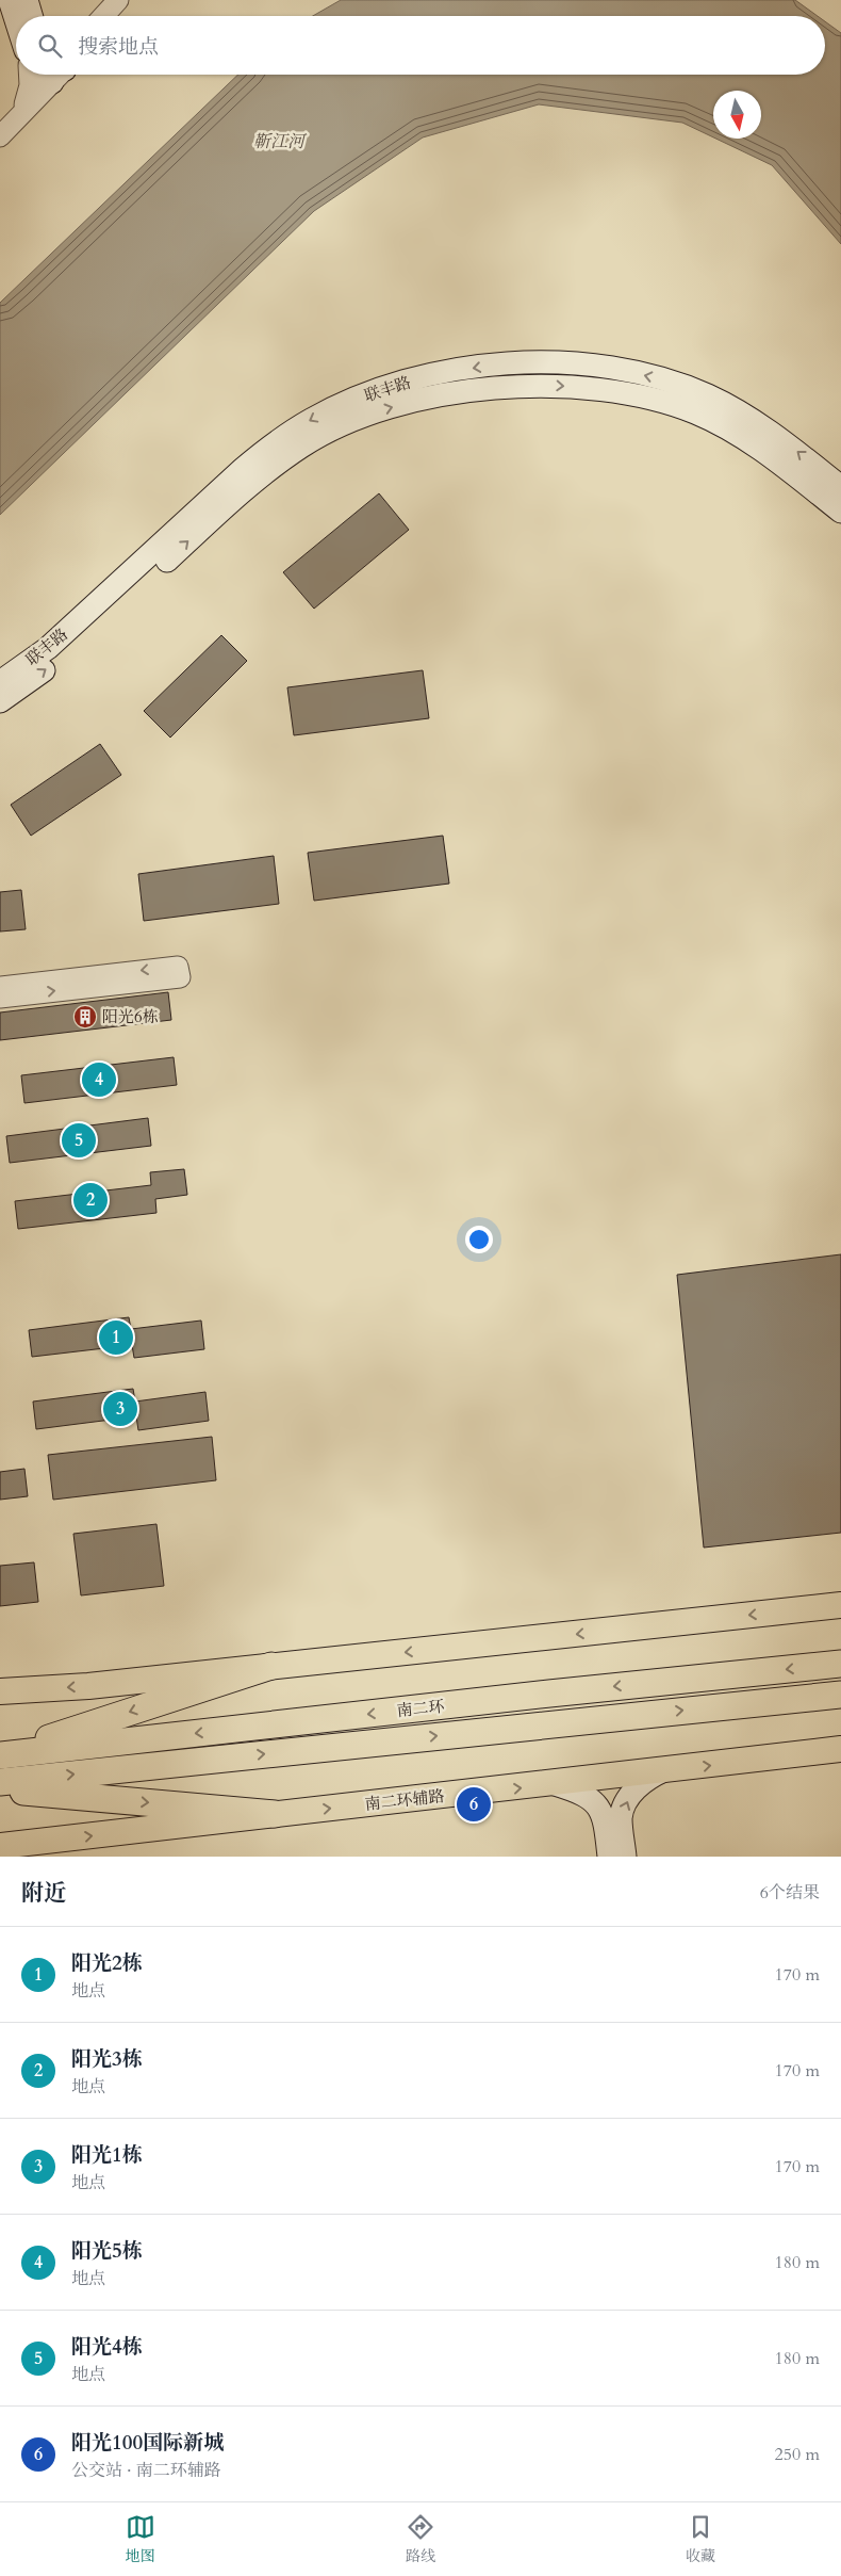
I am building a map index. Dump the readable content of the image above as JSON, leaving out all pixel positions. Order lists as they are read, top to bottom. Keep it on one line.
{"streets":{"highway":["南二环"],"main road":["联丰路","南二环辅路"]},"water":["靳江河"],"places":{"building":["阳光6栋"]},"north":"bottom","page":{"search":"搜索地点","pins":["4","5","2","1","3","6"],"heading":["附近","6个结果"],"list":[{"mark":"1","name":"阳光2栋","note":"地点","value":"170 m"},{"mark":"2","name":"阳光3栋","note":"地点","value":"170 m"},{"mark":"3","name":"阳光1栋","note":"地点","value":"170 m"},{"mark":"4","name":"阳光5栋","note":"地点","value":"180 m"},{"mark":"5","name":"阳光4栋","note":"地点","value":"180 m"},{"mark":"6","name":"阳光100国际新城","note":"公交站 · 南二环辅路","value":"250 m"}],"nav":["地图","路线","收藏"]}}
